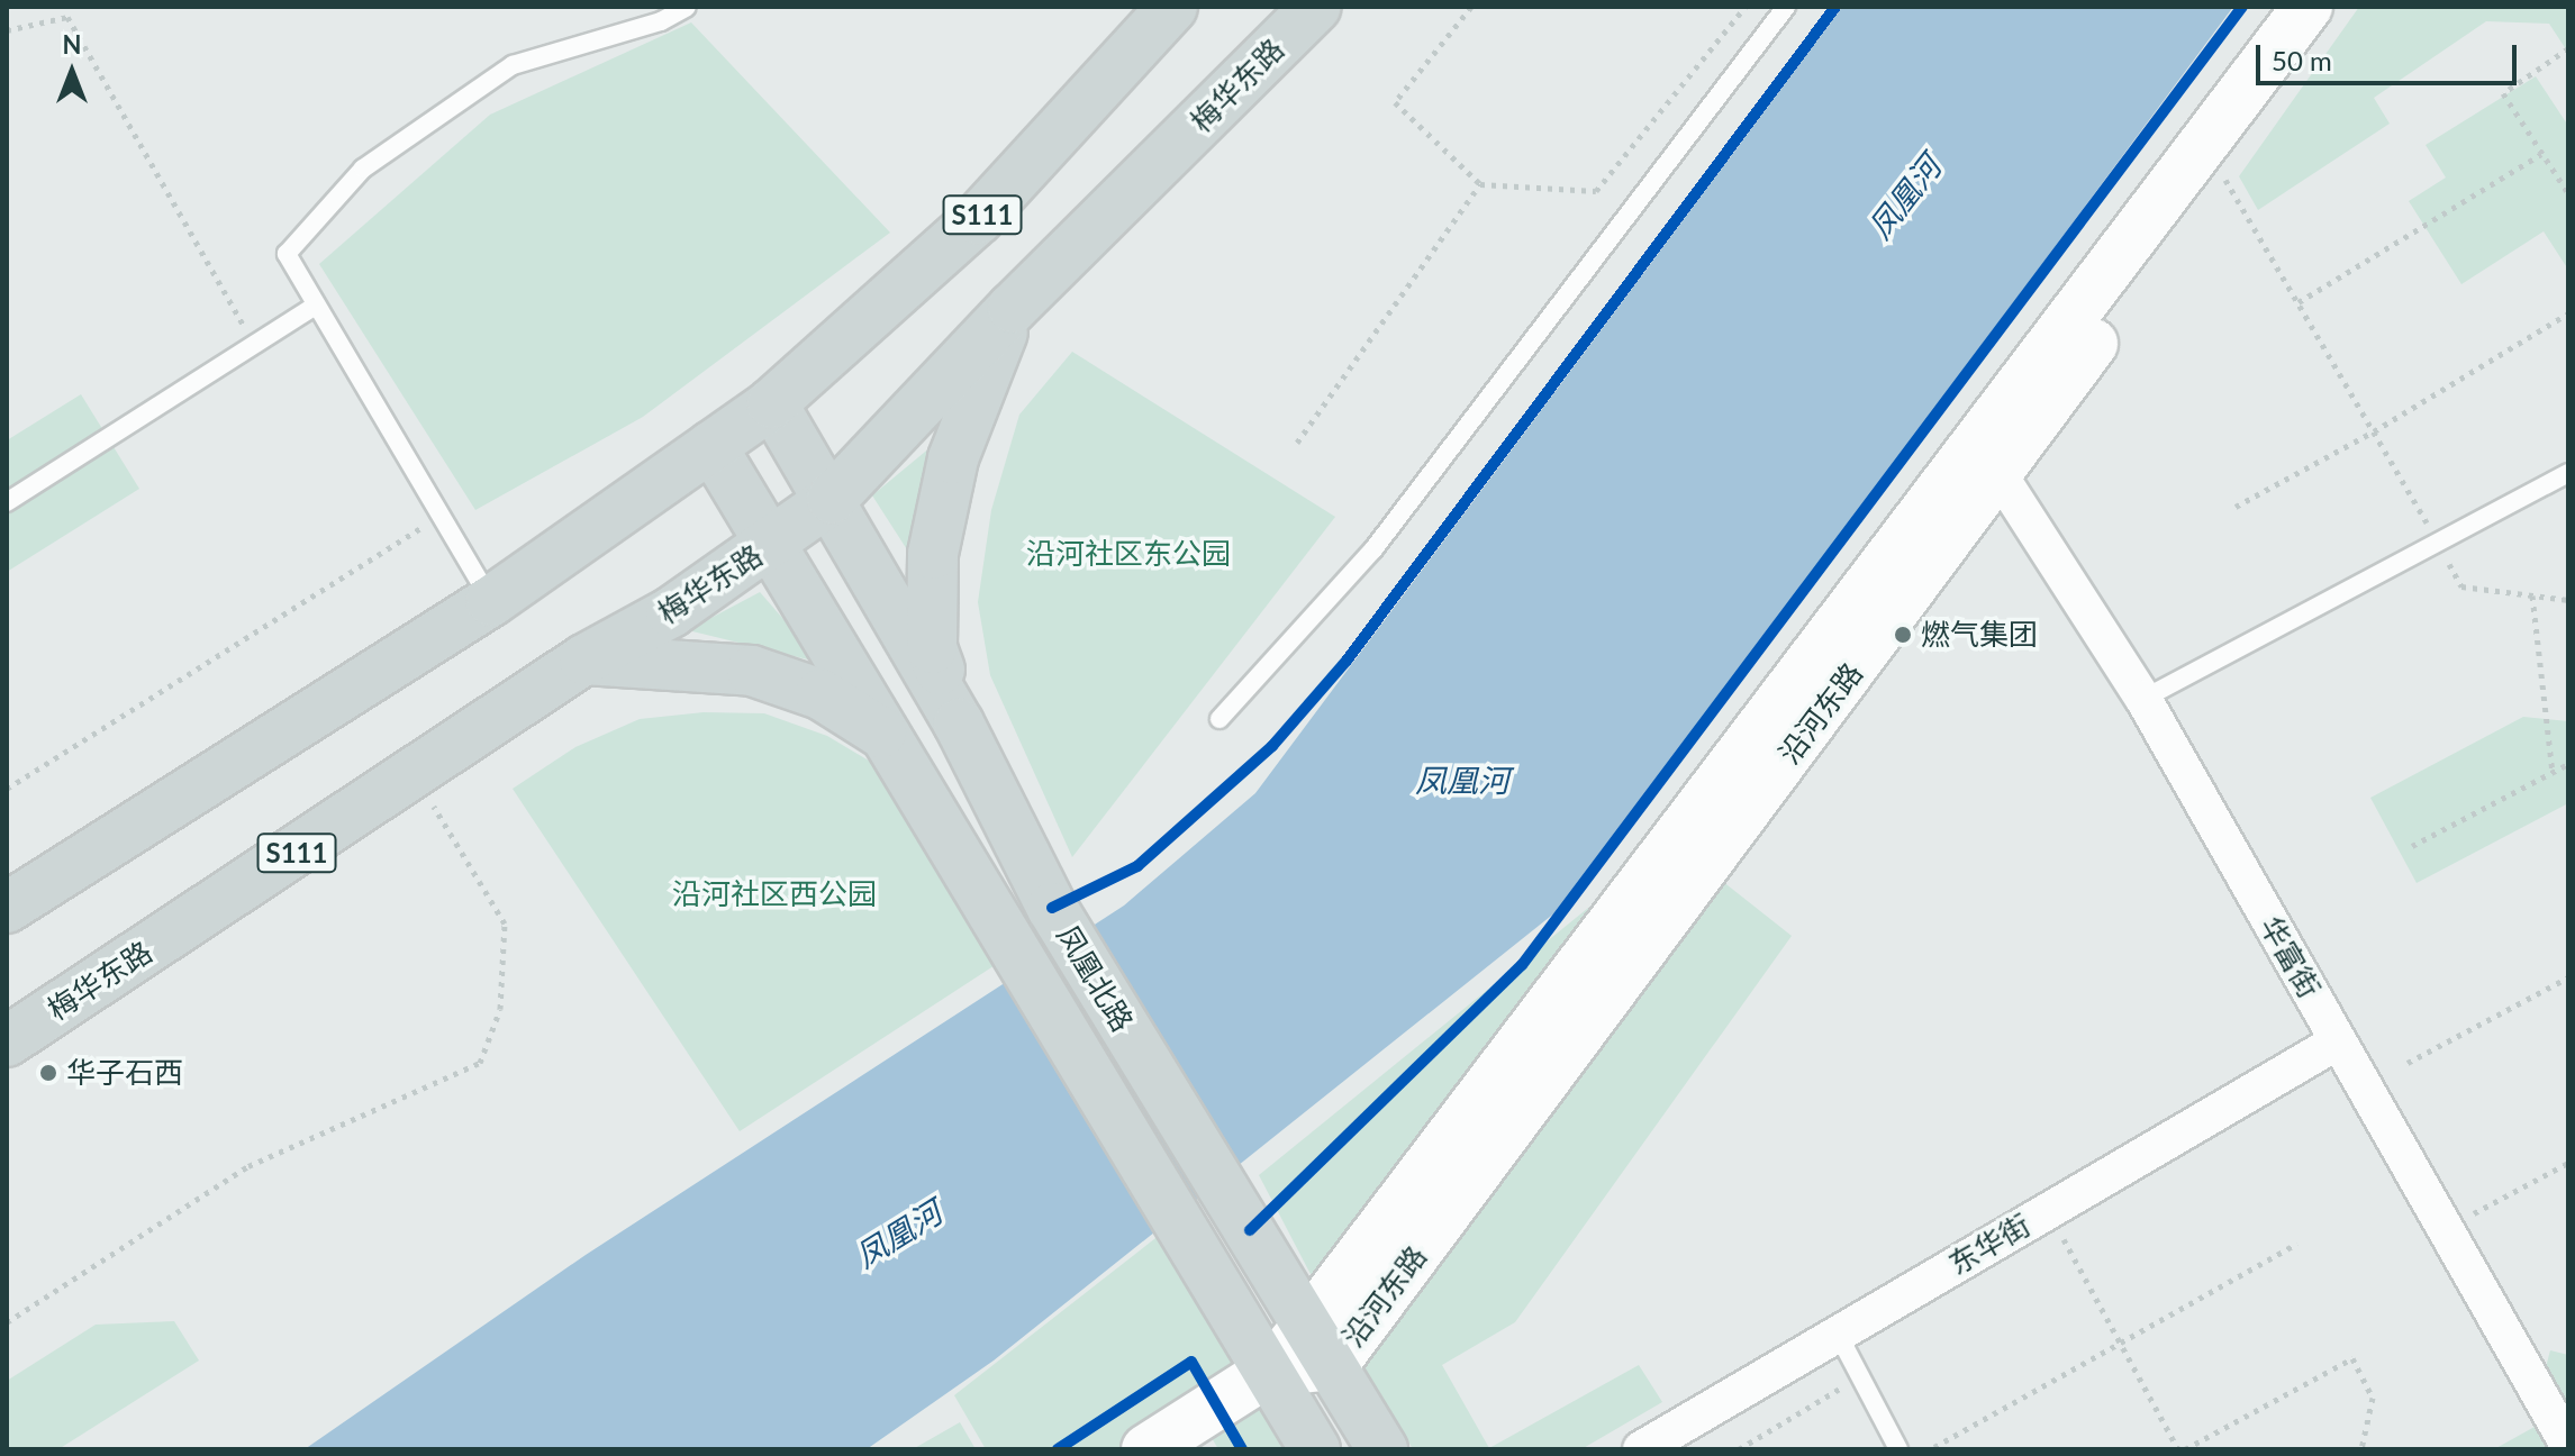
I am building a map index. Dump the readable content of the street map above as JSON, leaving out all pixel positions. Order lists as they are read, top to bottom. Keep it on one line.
{"streets":{"main road":["梅华东路","S111","凤凰北路"],"street":["沿河东路","华富街","东华街"]},"crossings":[["梅华东路","凤凰北路"],["S111","凤凰北路"],["沿河东路","华富街"],["沿河东路","凤凰北路"],["华富街","东华街"]],"water":["凤凰河"],"parks":["沿河社区东公园","沿河社区西公园"],"places":["燃气集团","华子石西"],"scale_bar":"50 m","north":"top"}
